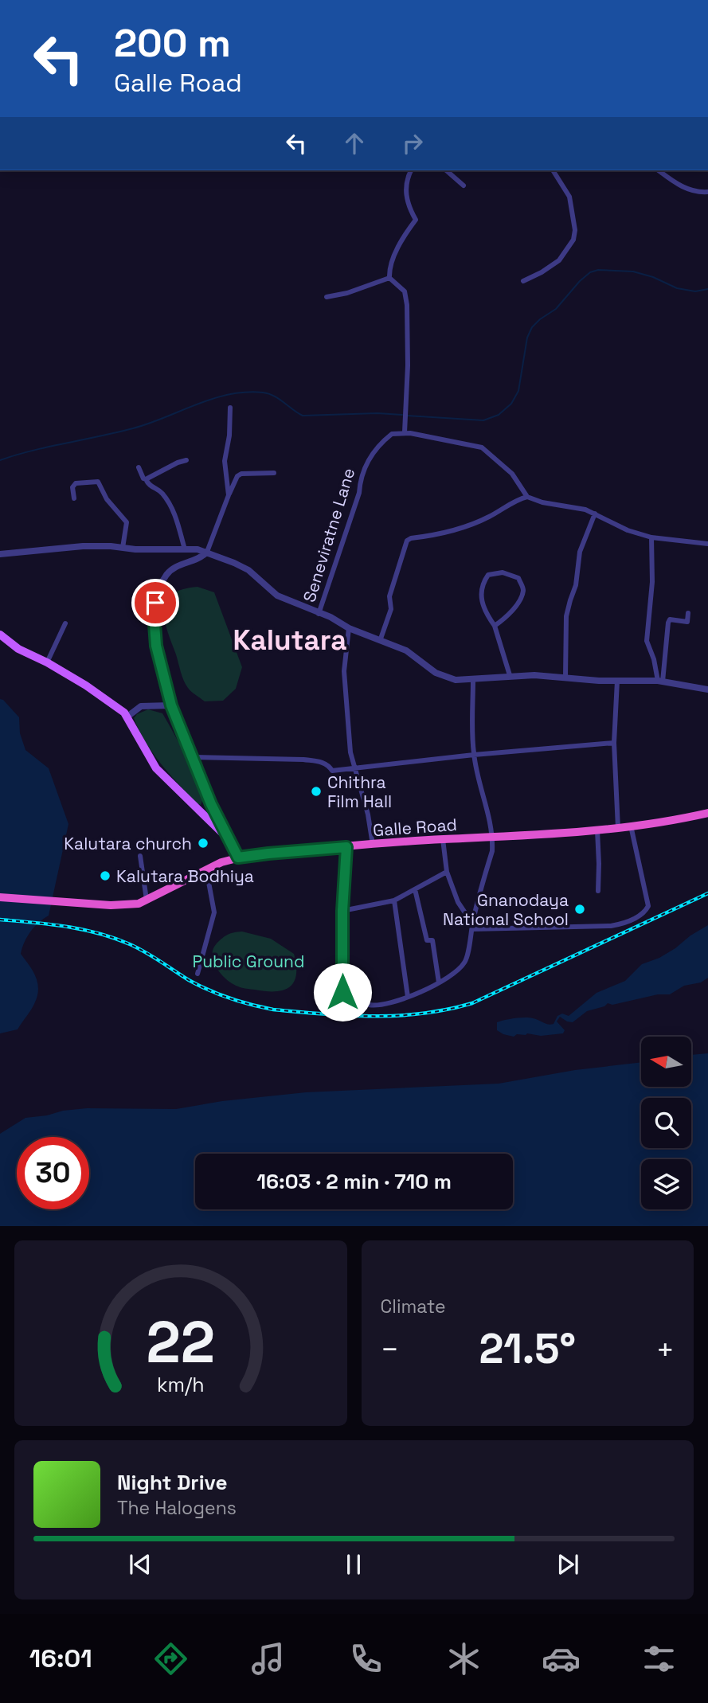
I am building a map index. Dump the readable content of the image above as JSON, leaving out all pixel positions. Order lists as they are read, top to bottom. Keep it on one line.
{"streets":{"highway":["Galle Road"],"street":["Seneviratne Lane"]},"districts":["Kalutara"],"parks":["Public Ground"],"places":["Chithra Film Hall","Kalutara church","Kalutara Bodhiya","Gnanodaya National School"],"north":"left","page":{"turn":["200 m","Galle Road"],"limit":"30","trip":"16:03 · 2 min · 710 m","tile":"Climate","heat":["−","21.5°","+"],"song":["Night Drive","The Halogens"],"tabs":"16:01","gauge":["22","km/h"]}}
